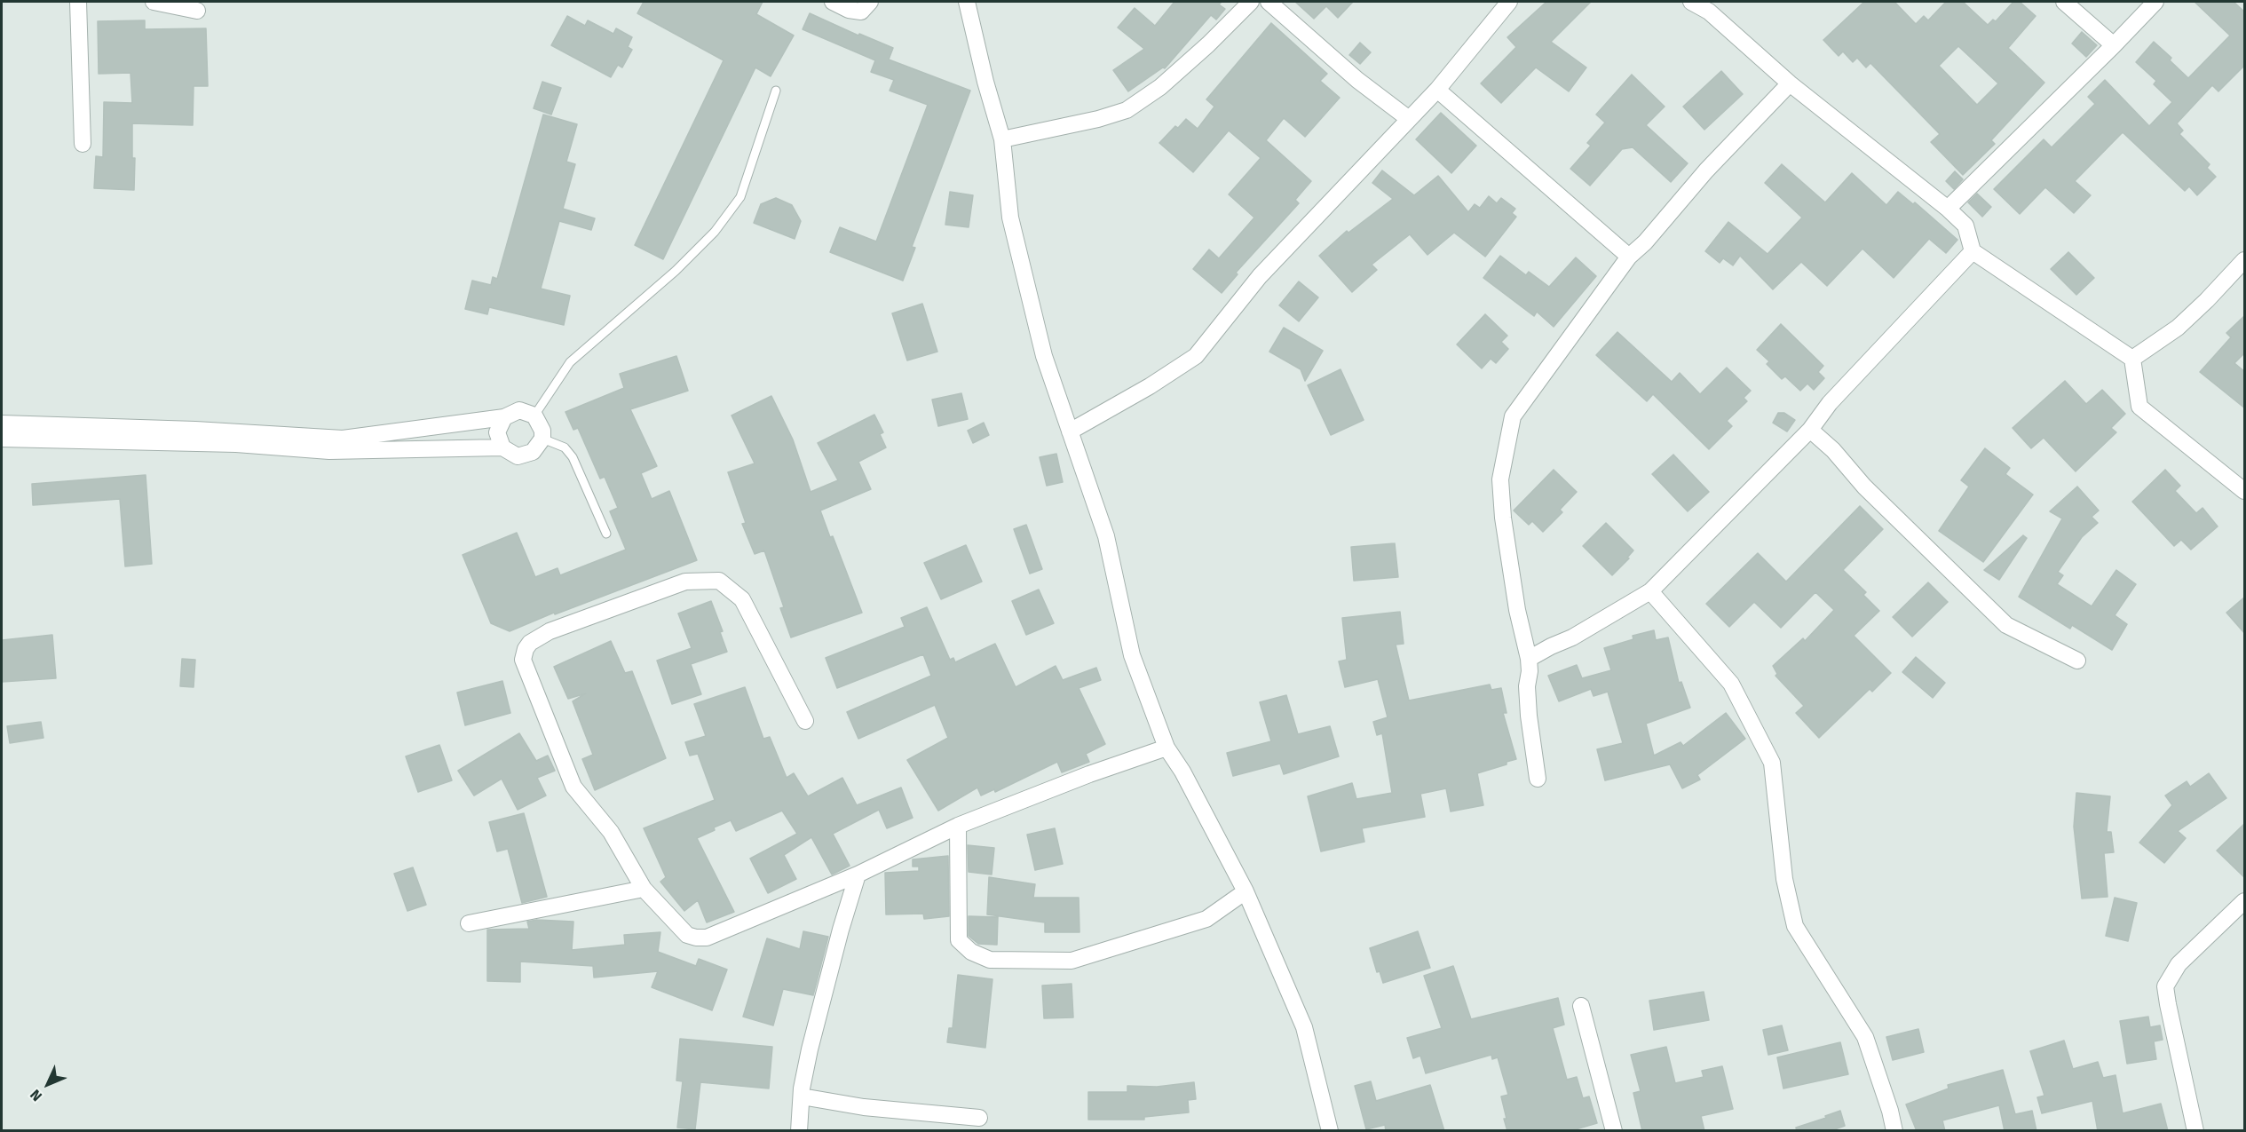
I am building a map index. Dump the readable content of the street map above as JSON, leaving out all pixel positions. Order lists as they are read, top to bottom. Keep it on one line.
{"north":"bottom left"}
